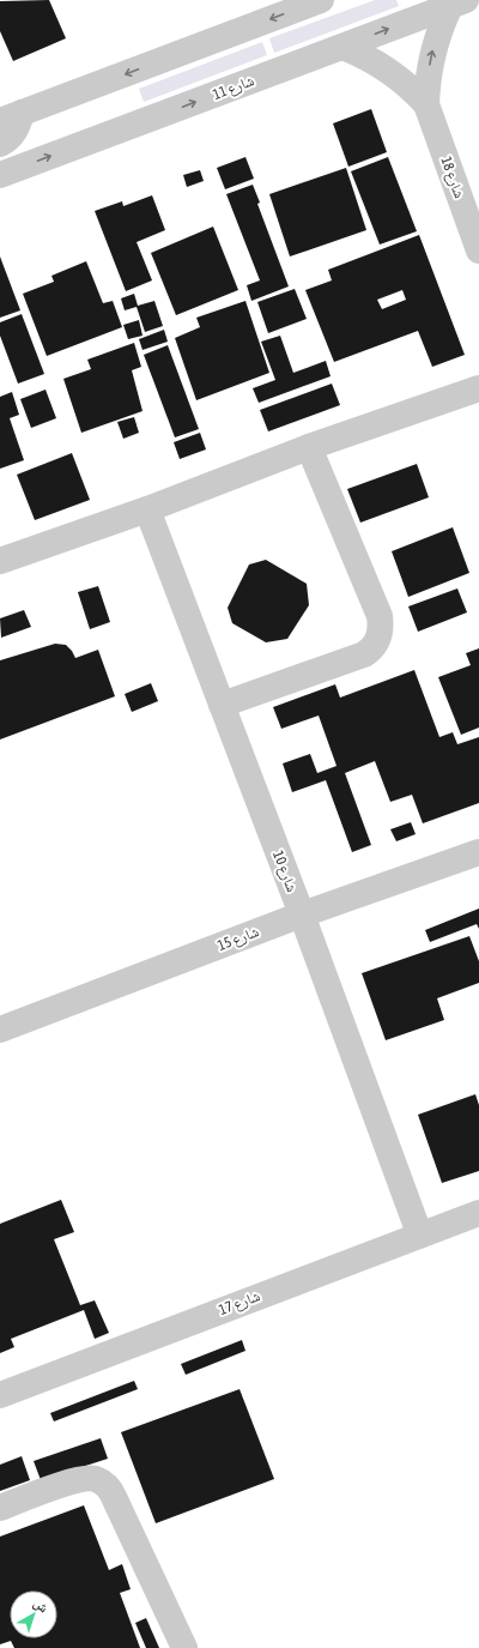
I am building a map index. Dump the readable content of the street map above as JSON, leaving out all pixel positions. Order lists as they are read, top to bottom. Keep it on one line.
{"streets":{"street":["شارع 11","شارع 18","شارع 10","شارع 15","شارع 17"]},"crossings":[["شارع 11","شارع 18"],["شارع 10","شارع 15"],["شارع 10","شارع 17"]],"north":"top right"}
